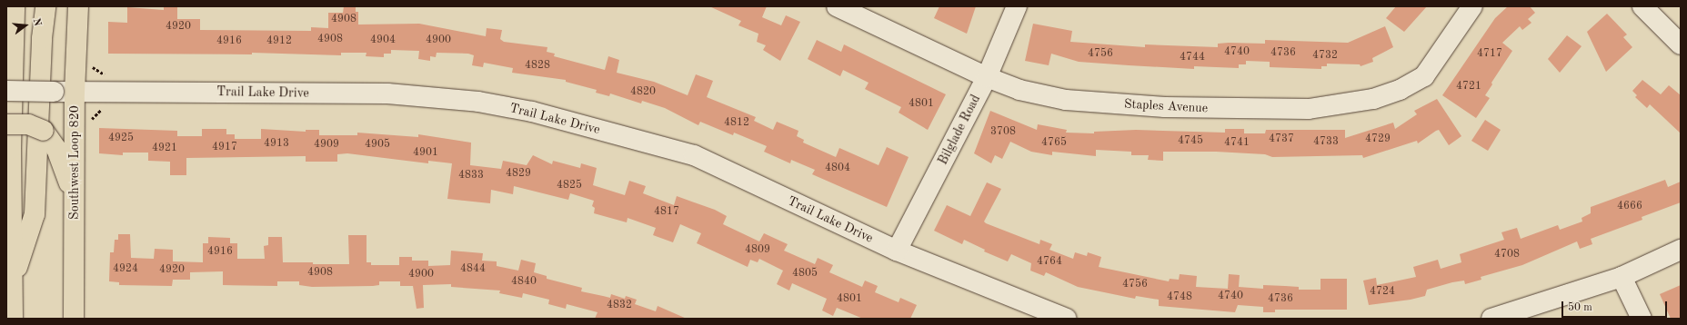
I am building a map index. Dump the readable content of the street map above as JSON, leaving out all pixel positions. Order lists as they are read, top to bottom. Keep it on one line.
{"streets":{"main road":["Southwest Loop 820"],"street":["Trail Lake Drive","Staples Avenue","Bilglade Road"]},"crossings":[["Trail Lake Drive","Bilglade Road"],["Trail Lake Drive","Southwest Loop 820"],["Staples Avenue","Bilglade Road"]],"house_numbers":["4908","4920","4908","4904","4900","4916","4912","4740","4736","4756","4717","4732","4744","4828","4721","4820","4801","4812","3708","4925","4737","4729","4745","4733","4765","4741","4913","4909","4905","4917","4921","4901","4804","4829","4833","4825","4666","4817","4809","4916","4708","4764","4924","4844","4920","4908","4805","4900","4840","4756","4724","4740","4748","4801","4736","4832"],"scale_bar":"50 m","north":"right"}
